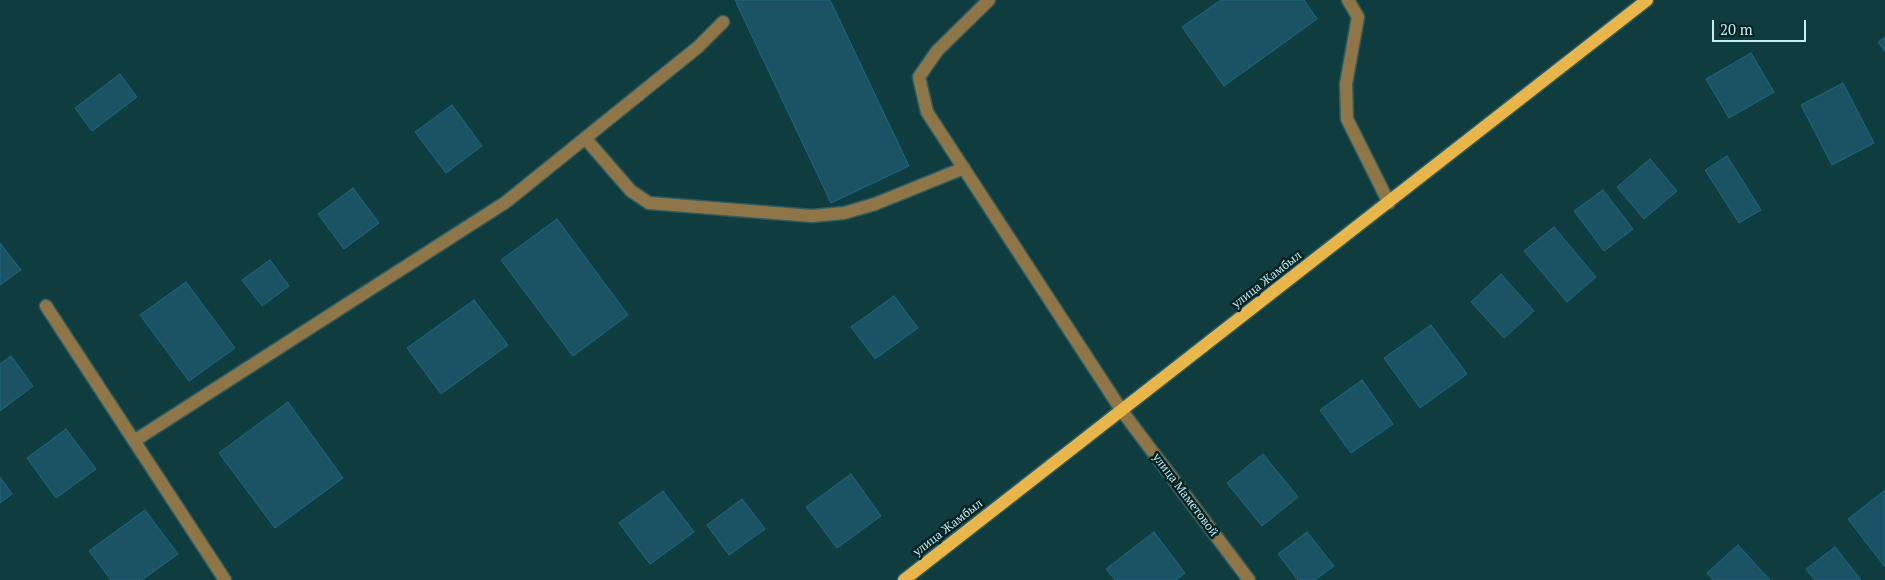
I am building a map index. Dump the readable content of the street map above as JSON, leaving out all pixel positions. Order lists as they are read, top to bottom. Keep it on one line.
{"streets":{"main road":["улица Жамбыл"],"street":["улица Маметовой"]},"crossings":[["улица Жамбыл","улица Маметовой"]],"scale_bar":"20 m"}
